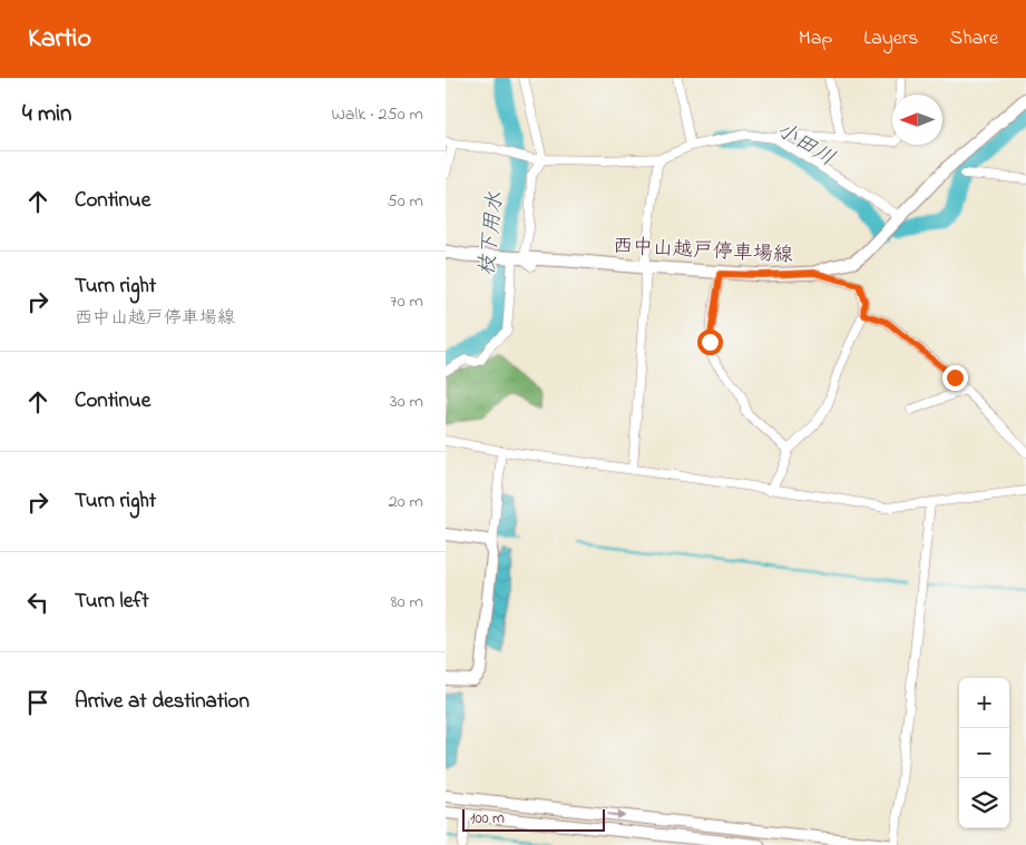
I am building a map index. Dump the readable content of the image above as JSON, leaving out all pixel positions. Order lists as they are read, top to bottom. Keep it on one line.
{"streets":{"main road":["西中山越戸停車場線"]},"water":["小田川","枝下用水"],"scale_bar":"100 m","north":"left","page":{"header":"Kartio","nav":["Map","Layers","Share"],"heading":["4 min","Walk · 250 m"],"list":[["Continue","50 m"],["Turn right","西中山越戸停車場線","70 m"],["Continue","30 m"],["Turn right","20 m"],["Turn left","80 m"],"Arrive at destination"],"map_buttons":["+","−"],"scale":"100 m"}}
